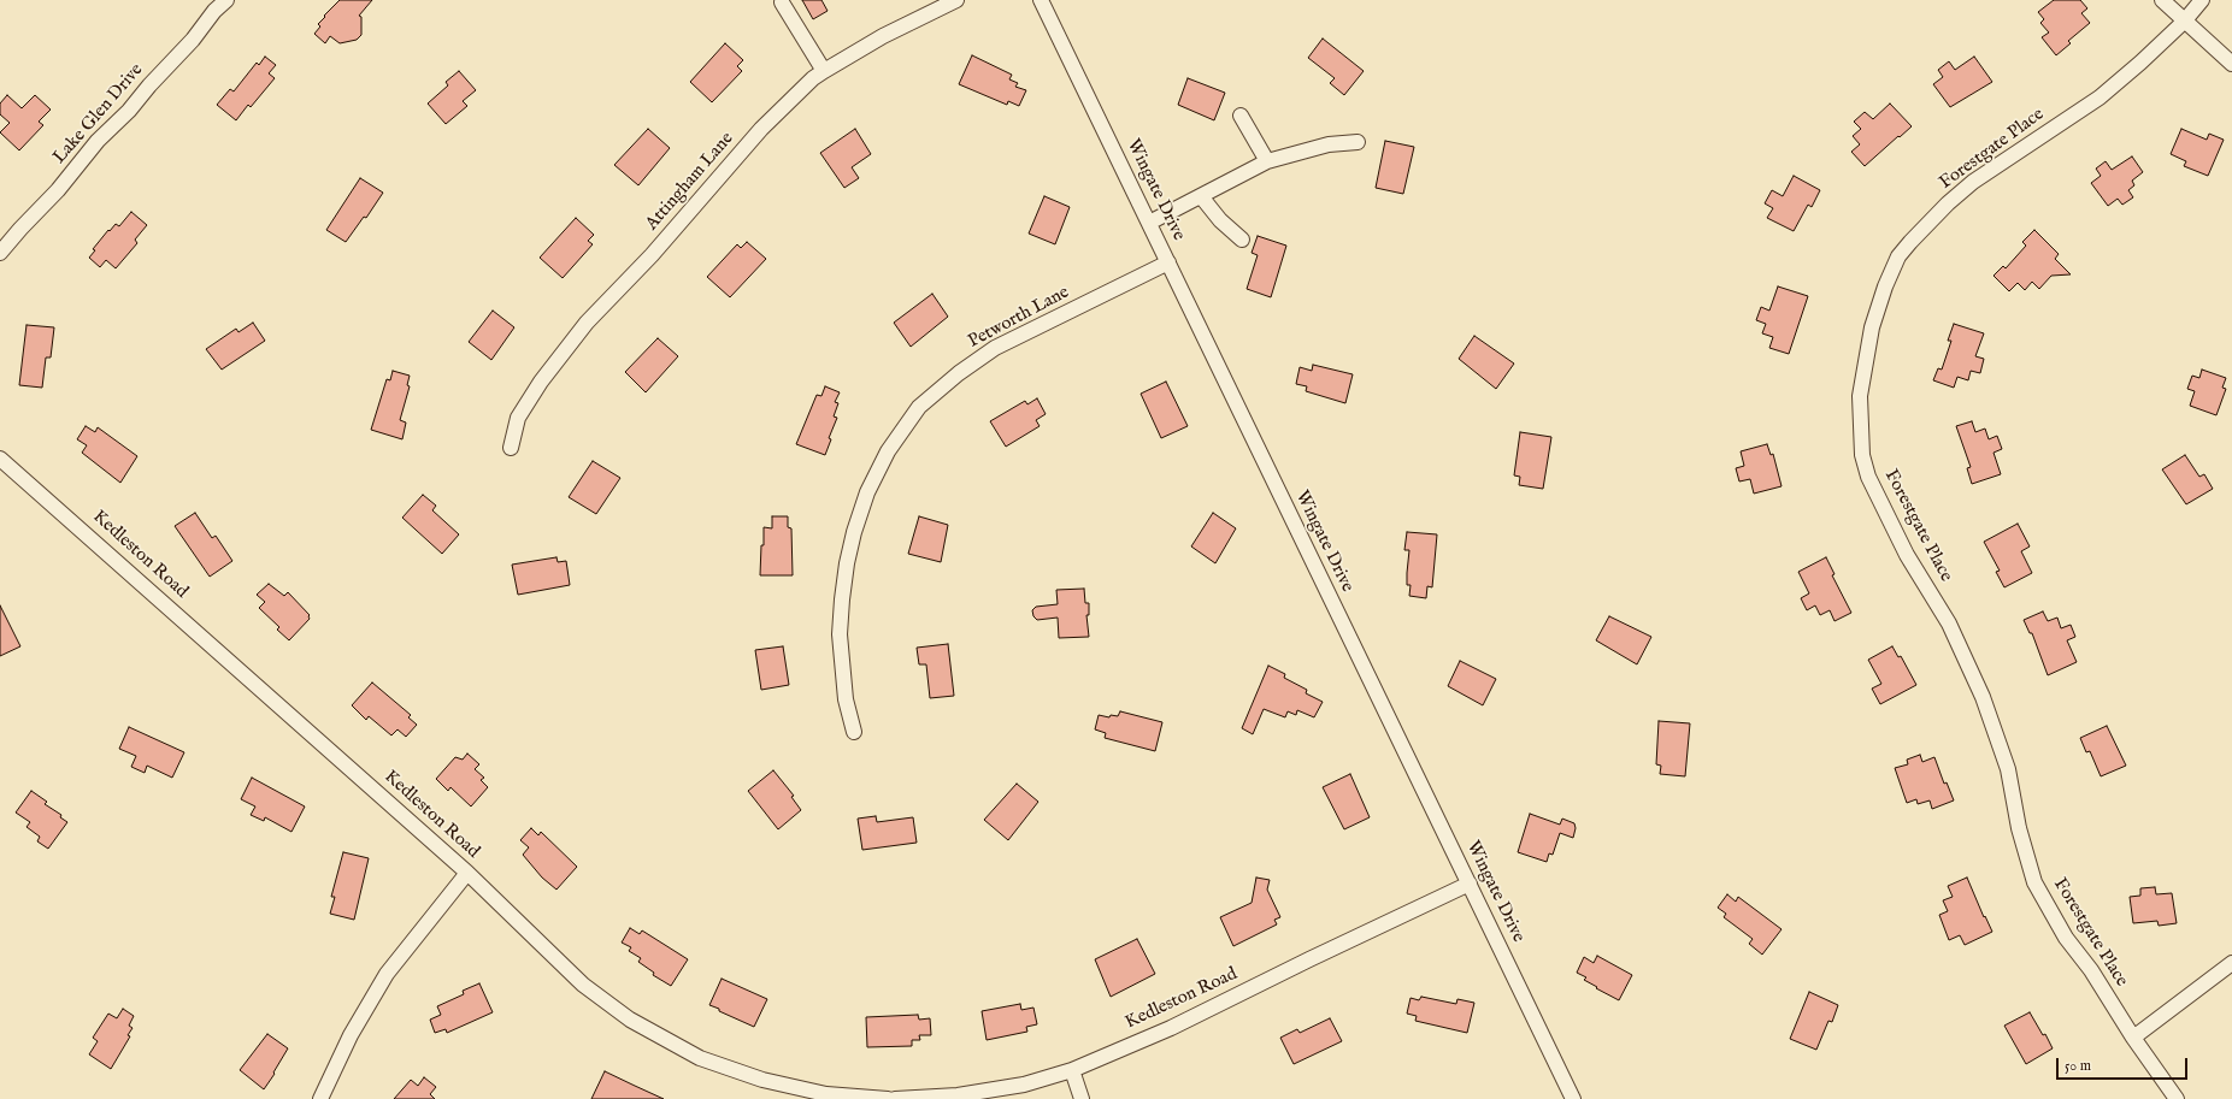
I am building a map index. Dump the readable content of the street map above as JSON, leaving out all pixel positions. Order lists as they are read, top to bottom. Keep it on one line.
{"streets":{"street":["Lake Glen Drive","Forestgate Place","Attingham Lane","Wingate Drive","Petworth Lane","Kedleston Road"]},"crossings":[["Wingate Drive","Petworth Lane"],["Wingate Drive","Kedleston Road"]],"scale_bar":"50 m"}
